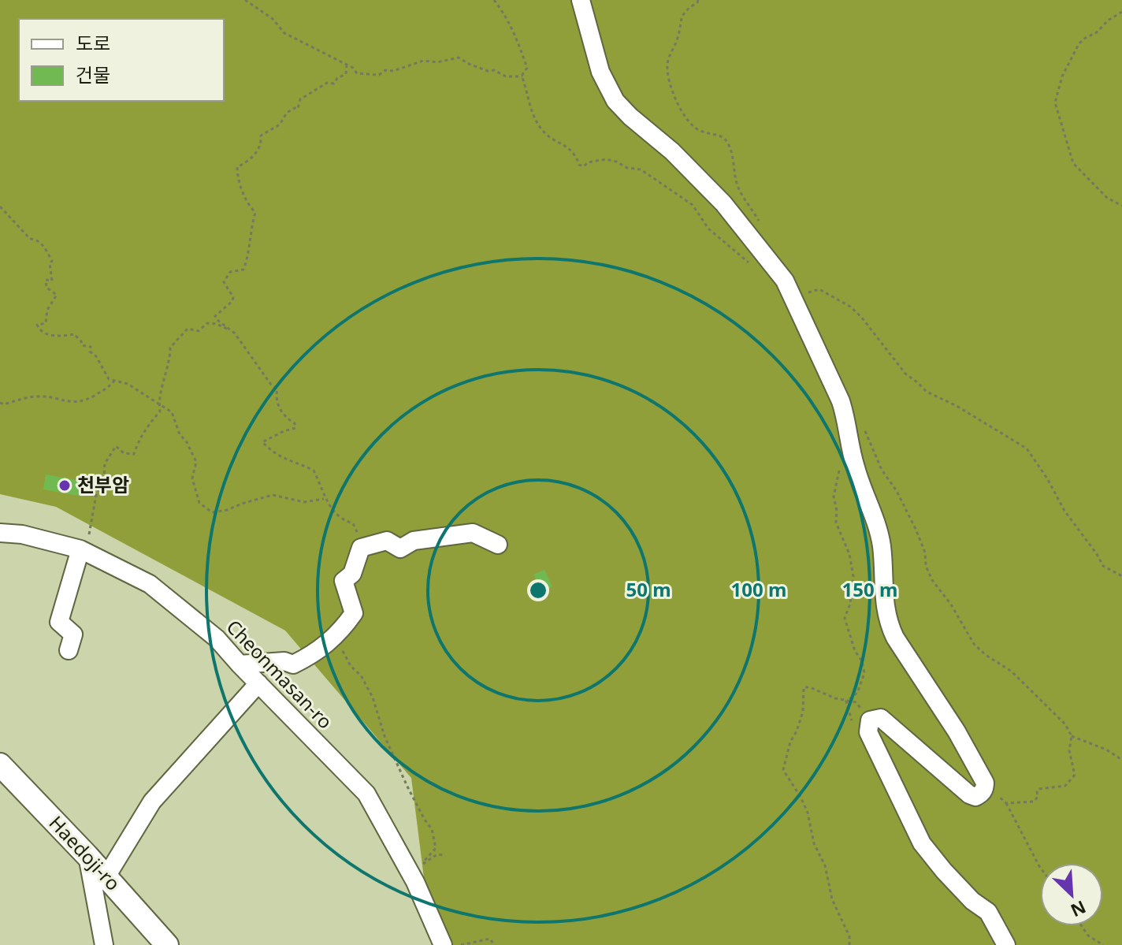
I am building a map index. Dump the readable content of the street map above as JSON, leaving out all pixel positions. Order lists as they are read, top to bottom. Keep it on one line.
{"streets":{"main road":["Haedoji-ro"],"street":["Cheonmasan-ro"]},"places":["천부암"],"legend":["도로","건물"],"north":"bottom right","rings":["50 m","100 m","150 m"]}
